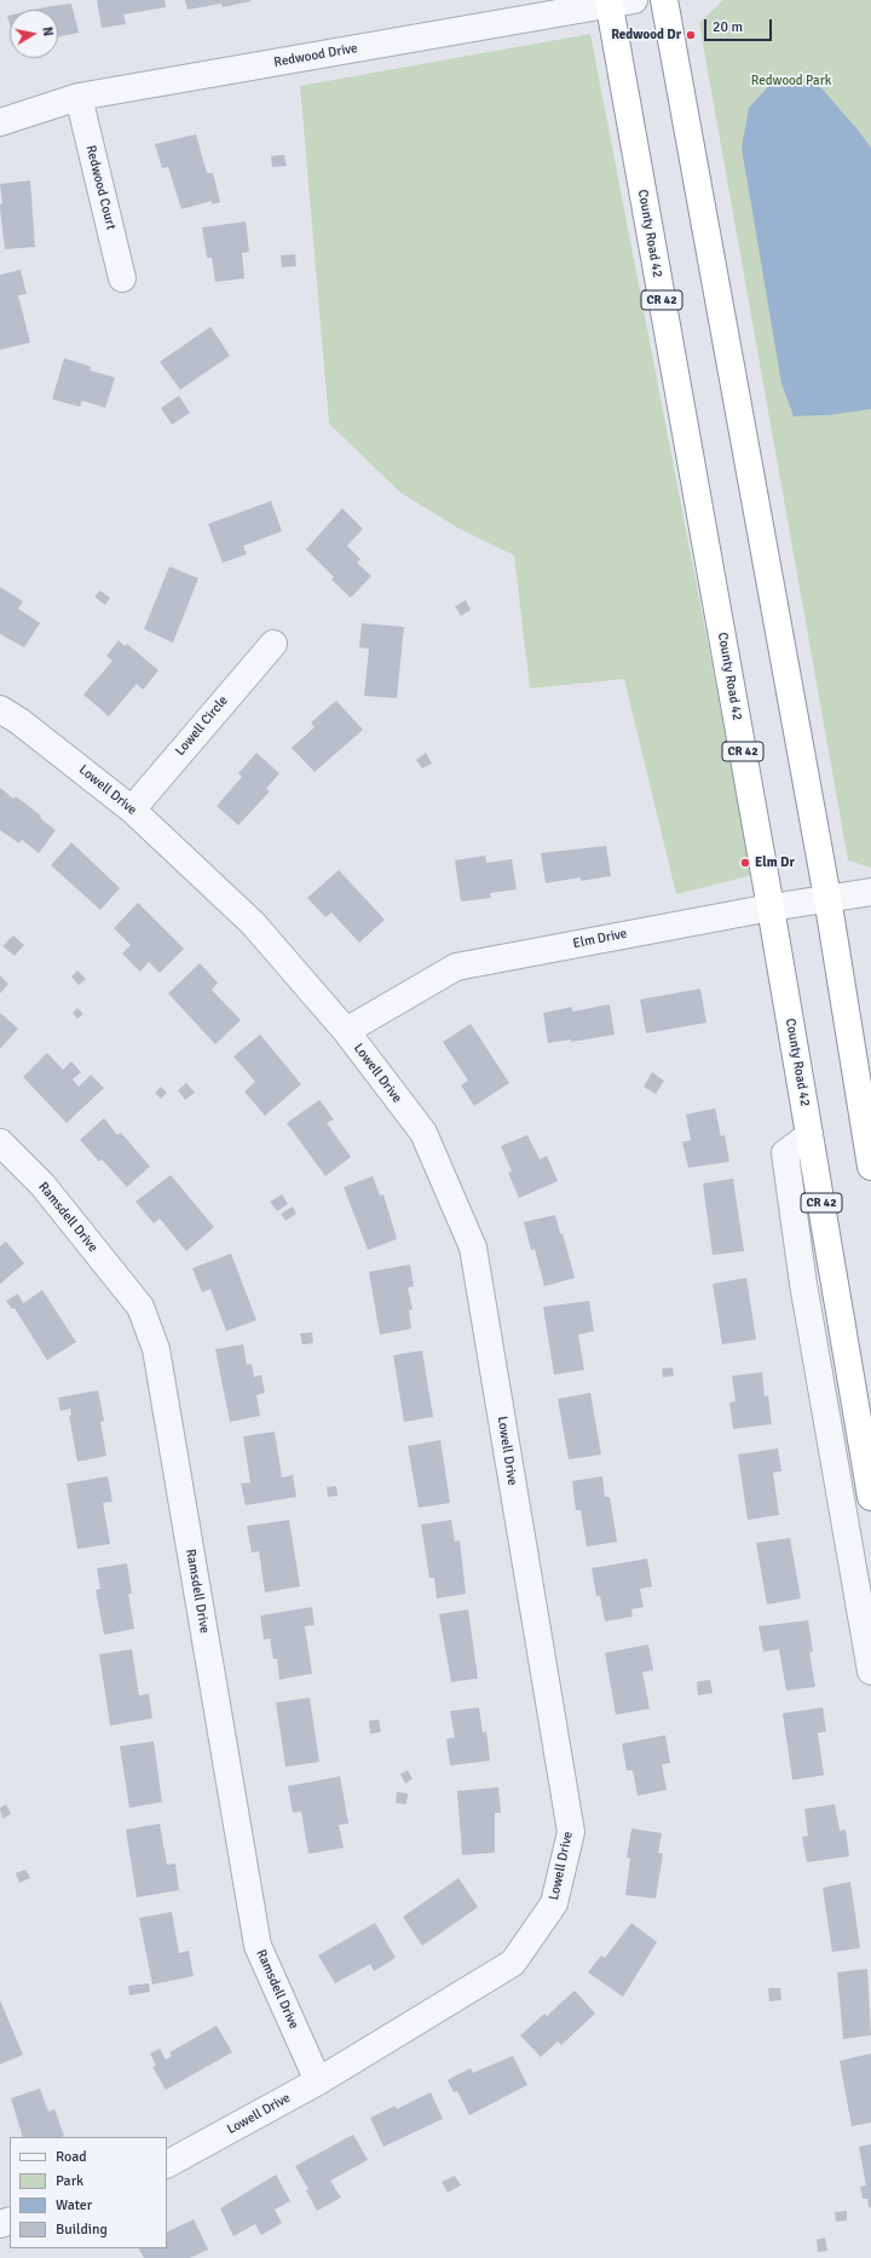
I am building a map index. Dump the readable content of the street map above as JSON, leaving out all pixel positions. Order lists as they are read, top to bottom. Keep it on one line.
{"streets":{"highway":["County Road 42","CR 42"],"street":["Redwood Drive","Redwood Court","Lowell Circle","Lowell Drive","Elm Drive","Ramsdell Drive"]},"crossings":[["Redwood Drive","Redwood Court"],["Redwood Drive","County Road 42"],["County Road 42","Elm Drive"],["Lowell Circle","Lowell Drive"],["Lowell Drive","Elm Drive"],["Lowell Drive","Ramsdell Drive"]],"parks":["Redwood Park"],"places":["Redwood Dr","Elm Dr"],"legend":["Road","Park","Water","Building"],"scale_bar":"20 m","north":"right"}
